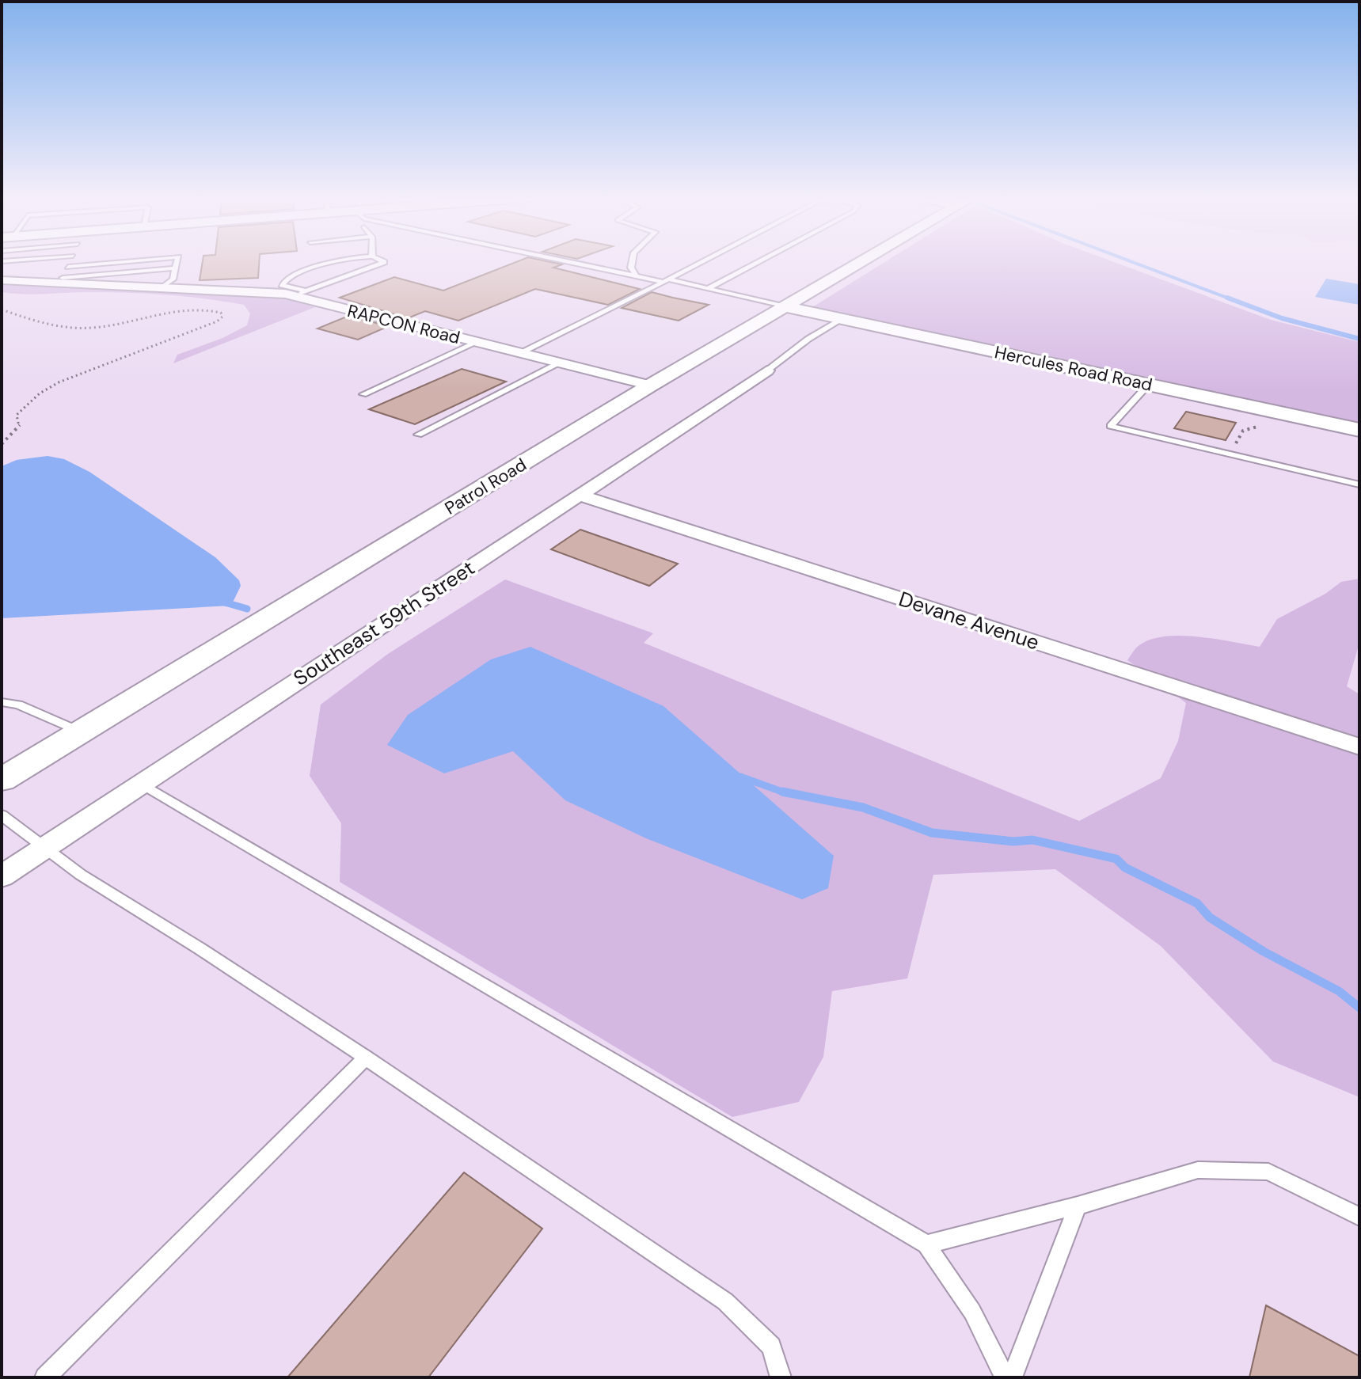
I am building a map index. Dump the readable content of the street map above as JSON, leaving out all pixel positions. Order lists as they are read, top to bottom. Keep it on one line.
{"streets":{"street":["RAPCON Road","Hercules Road Road","Patrol Road","Devane Avenue","Southeast 59th Street"]},"crossings":[["RAPCON Road","Patrol Road"],["Hercules Road Road","Patrol Road"],["Devane Avenue","Southeast 59th Street"]]}
